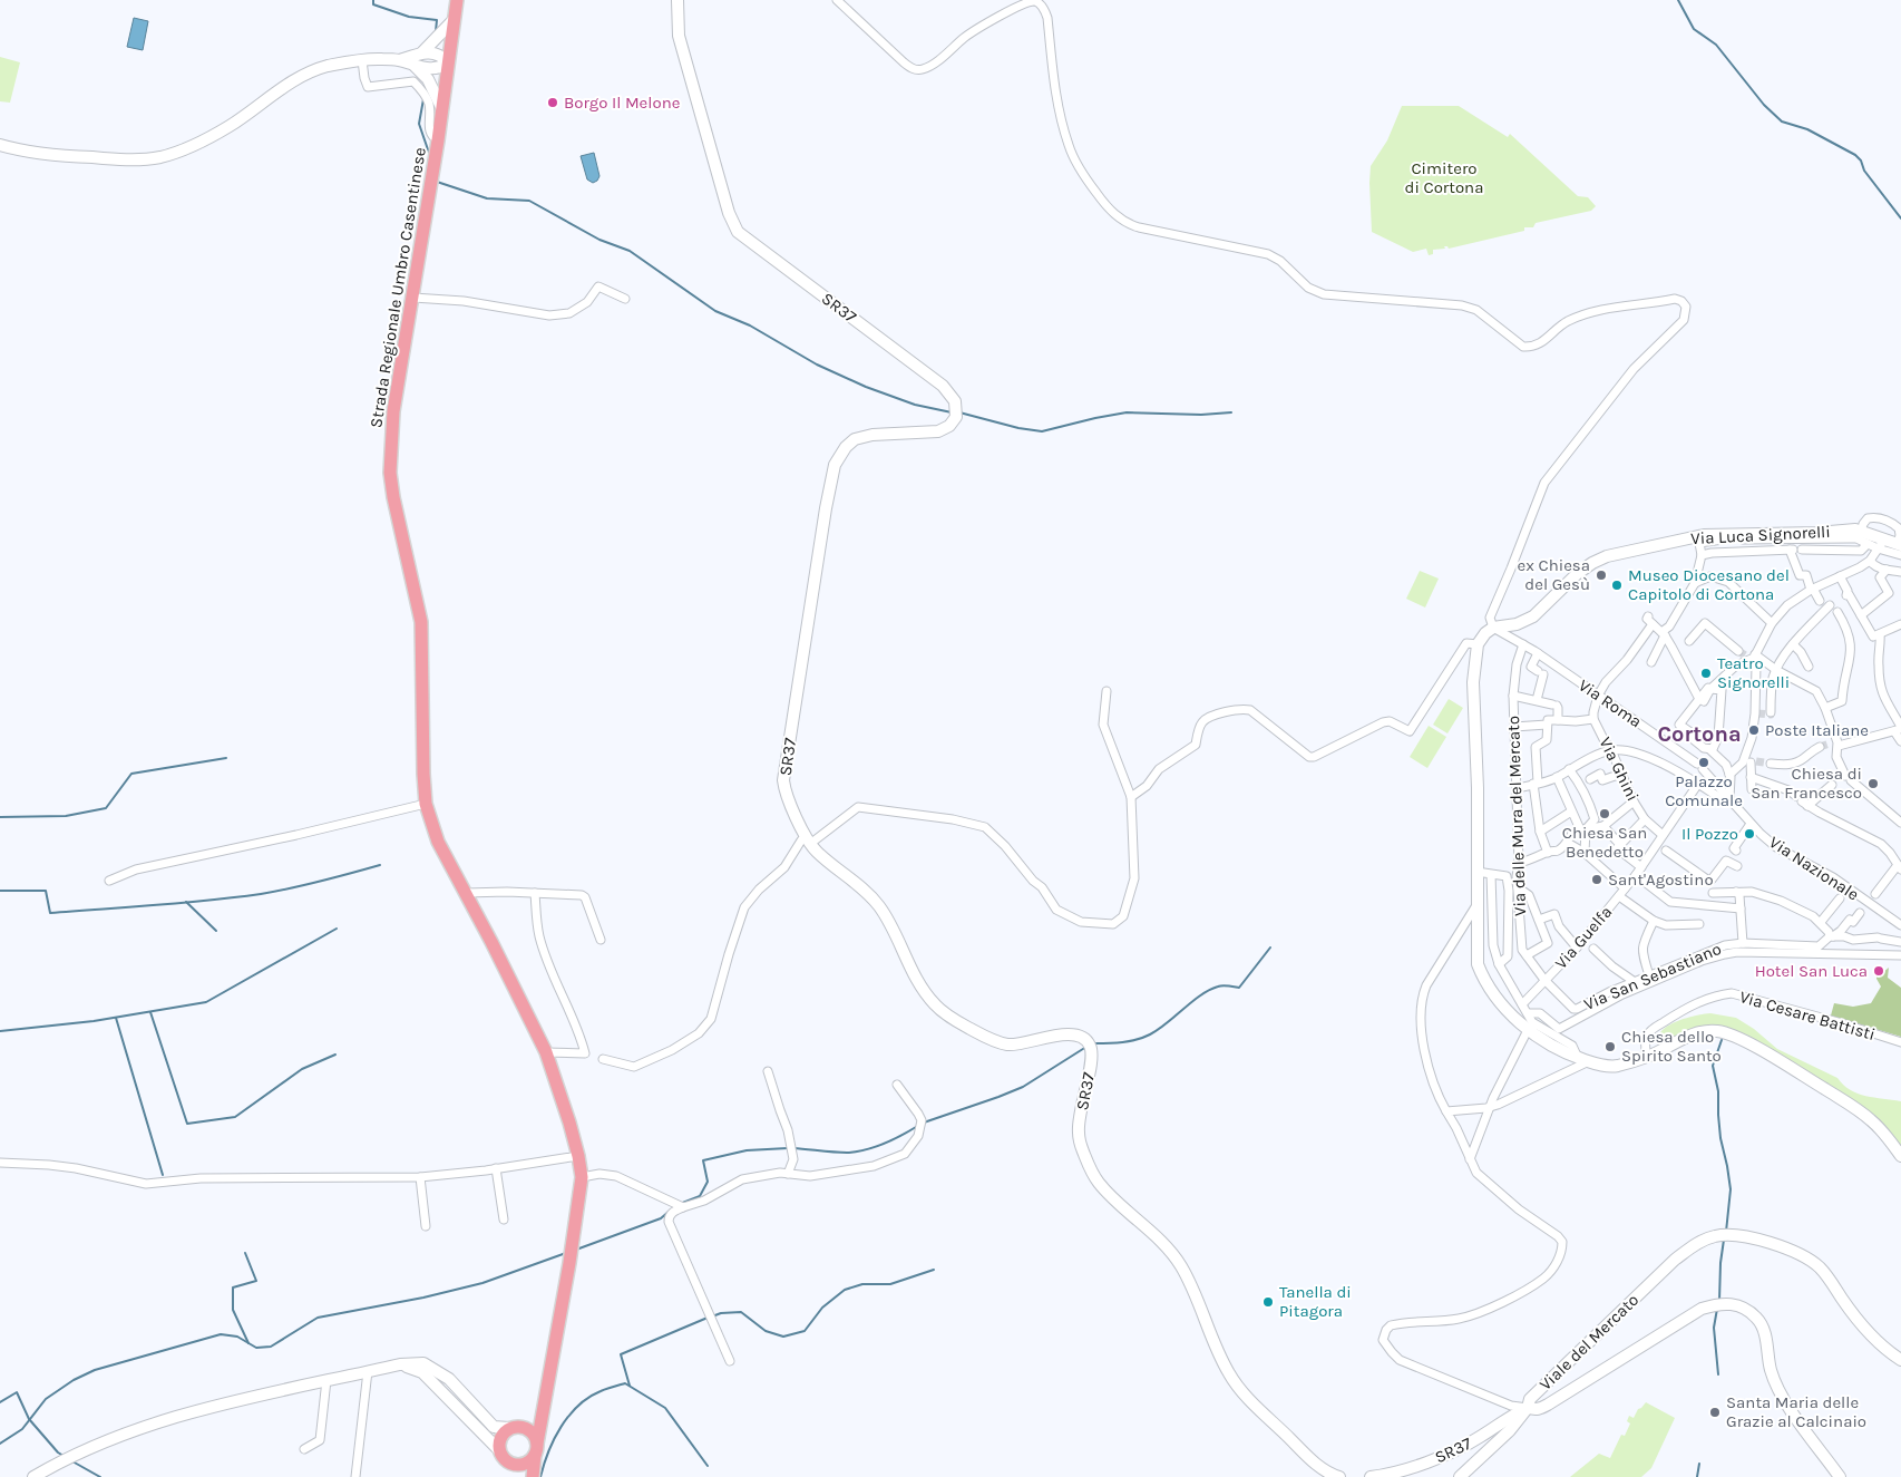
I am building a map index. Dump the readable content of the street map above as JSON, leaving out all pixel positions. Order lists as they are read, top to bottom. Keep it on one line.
{"streets":{"main road":["Strada Regionale Umbro Casentinese","SR37","Via Luca Signorelli","Viale del Mercato"],"street":["Via Roma","Via Ghini","Via delle Mura del Mercato","Via Nazionale","Via Guelfa","Via San Sebastiano","Via Cesare Battisti"]},"crossings":[["SR37","Viale del Mercato"],["Via Luca Signorelli","Via Roma"],["Via Roma","Via Ghini"],["Via Roma","Via delle Mura del Mercato"],["Via Roma","Via Nazionale"],["Via Ghini","Via Guelfa"],["Via delle Mura del Mercato","Via Guelfa"],["Via delle Mura del Mercato","Via San Sebastiano"],["Via Guelfa","Via San Sebastiano"]],"districts":["Cortona"],"parks":["Cimitero di Cortona"],"places":["Borgo Il Melone","ex Chiesa del Gesù","Museo Diocesano del Capitolo di Cortona","Teatro Signorelli","Poste Italiane","Palazzo Comunale","Chiesa di San Francesco","Chiesa San Benedetto","Il Pozzo","Sant'Agostino","Hotel San Luca","Chiesa dello Spirito Santo","Tanella di Pitagora","Santa Maria delle Grazie al Calcinaio"]}
